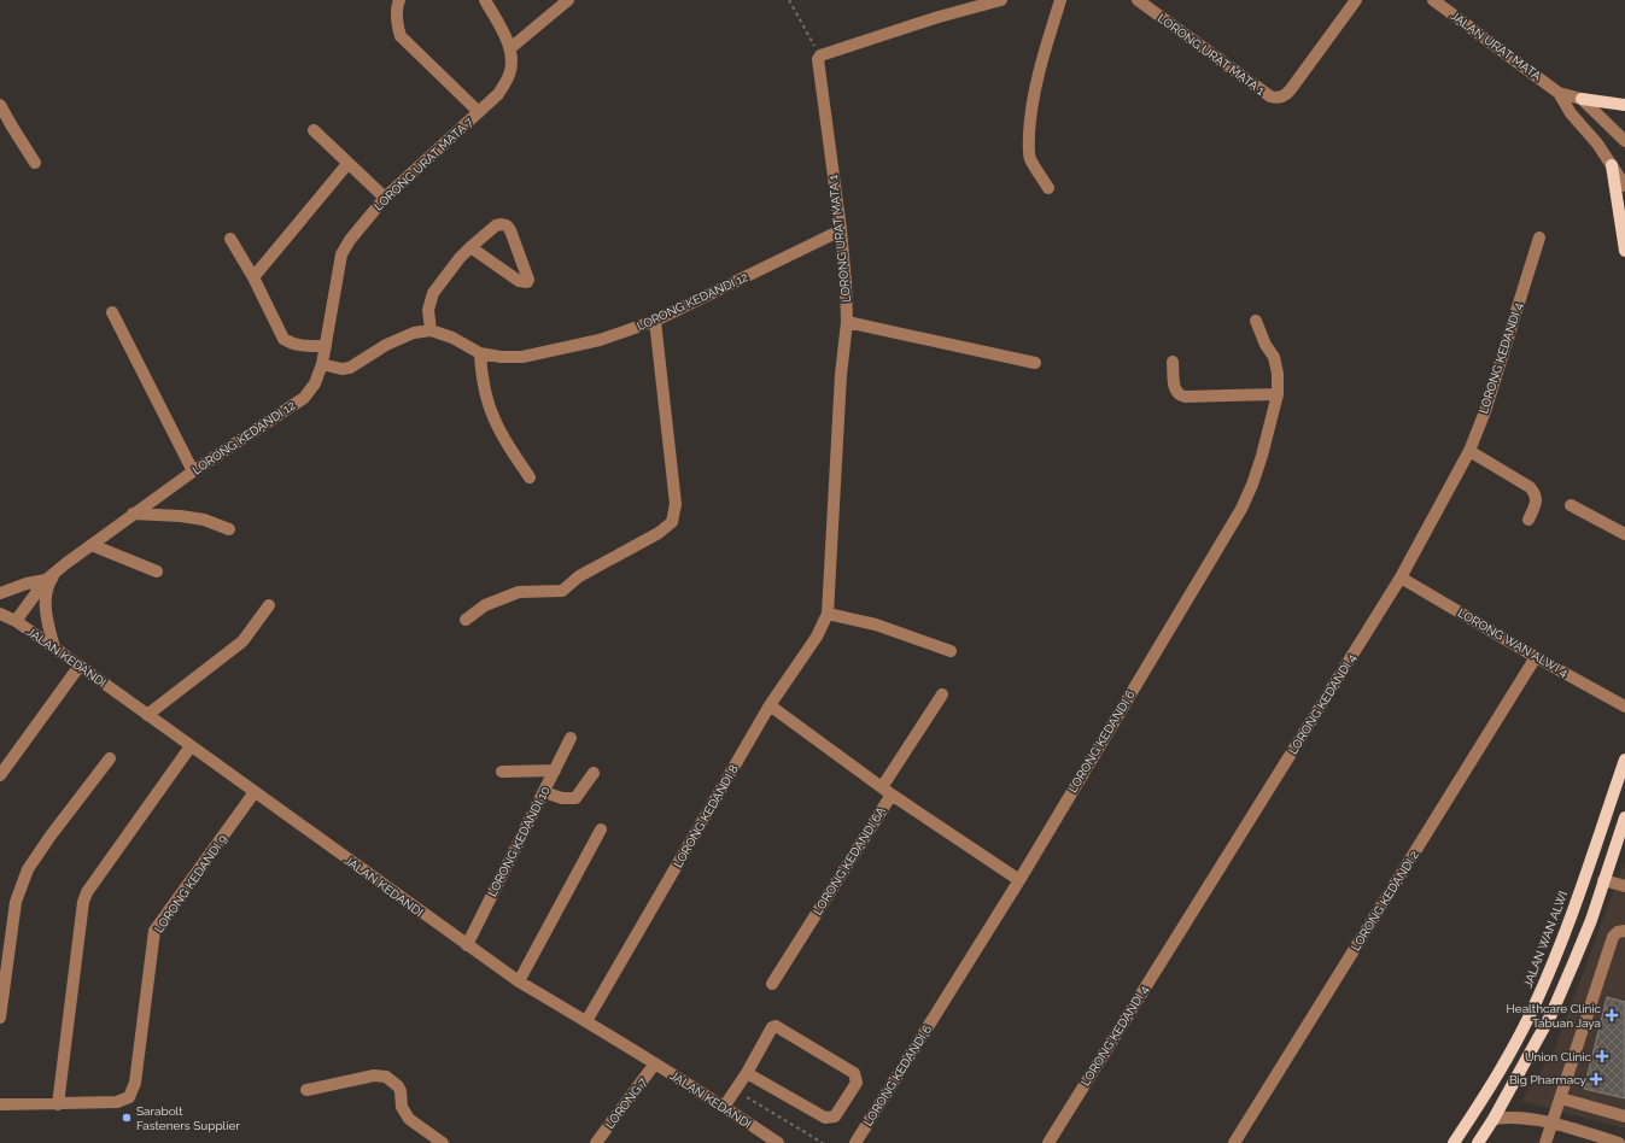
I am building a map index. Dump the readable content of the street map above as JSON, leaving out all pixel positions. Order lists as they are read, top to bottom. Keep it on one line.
{"streets":{"main road":["JALAN WAN ALWI"],"street":["JALAN URAT MATA","LORONG URAT MATA 1","LORONG URAT MATA 7","LORONG KEDANDI 12","LORONG KEDANDI 4","LORONG WAN ALWI 4","JALAN KEDANDI","LORONG KEDANDI 6","LORONG KEDANDI 8","LORONG KEDANDI 10","LORONG KEDANDI 6A","LORONG KEDANDI 9","LORONG KEDANDI 2","LORONG 7"]},"crossings":[["LORONG URAT MATA 1","LORONG KEDANDI 12"],["LORONG URAT MATA 1","LORONG KEDANDI 8"],["LORONG URAT MATA 7","LORONG KEDANDI 12"],["LORONG KEDANDI 12","JALAN KEDANDI"],["LORONG KEDANDI 4","LORONG WAN ALWI 4"],["LORONG WAN ALWI 4","LORONG KEDANDI 2"],["JALAN KEDANDI","LORONG KEDANDI 8"],["JALAN KEDANDI","LORONG KEDANDI 10"],["JALAN KEDANDI","LORONG KEDANDI 9"],["JALAN KEDANDI","LORONG 7"],["LORONG KEDANDI 6","LORONG KEDANDI 6A"]],"places":{"health":["Healthcare Clinic Tabuan Jaya","Union Clinic","Big Pharmacy"],"other":["Sarabolt Fasteners Supplier"]}}
